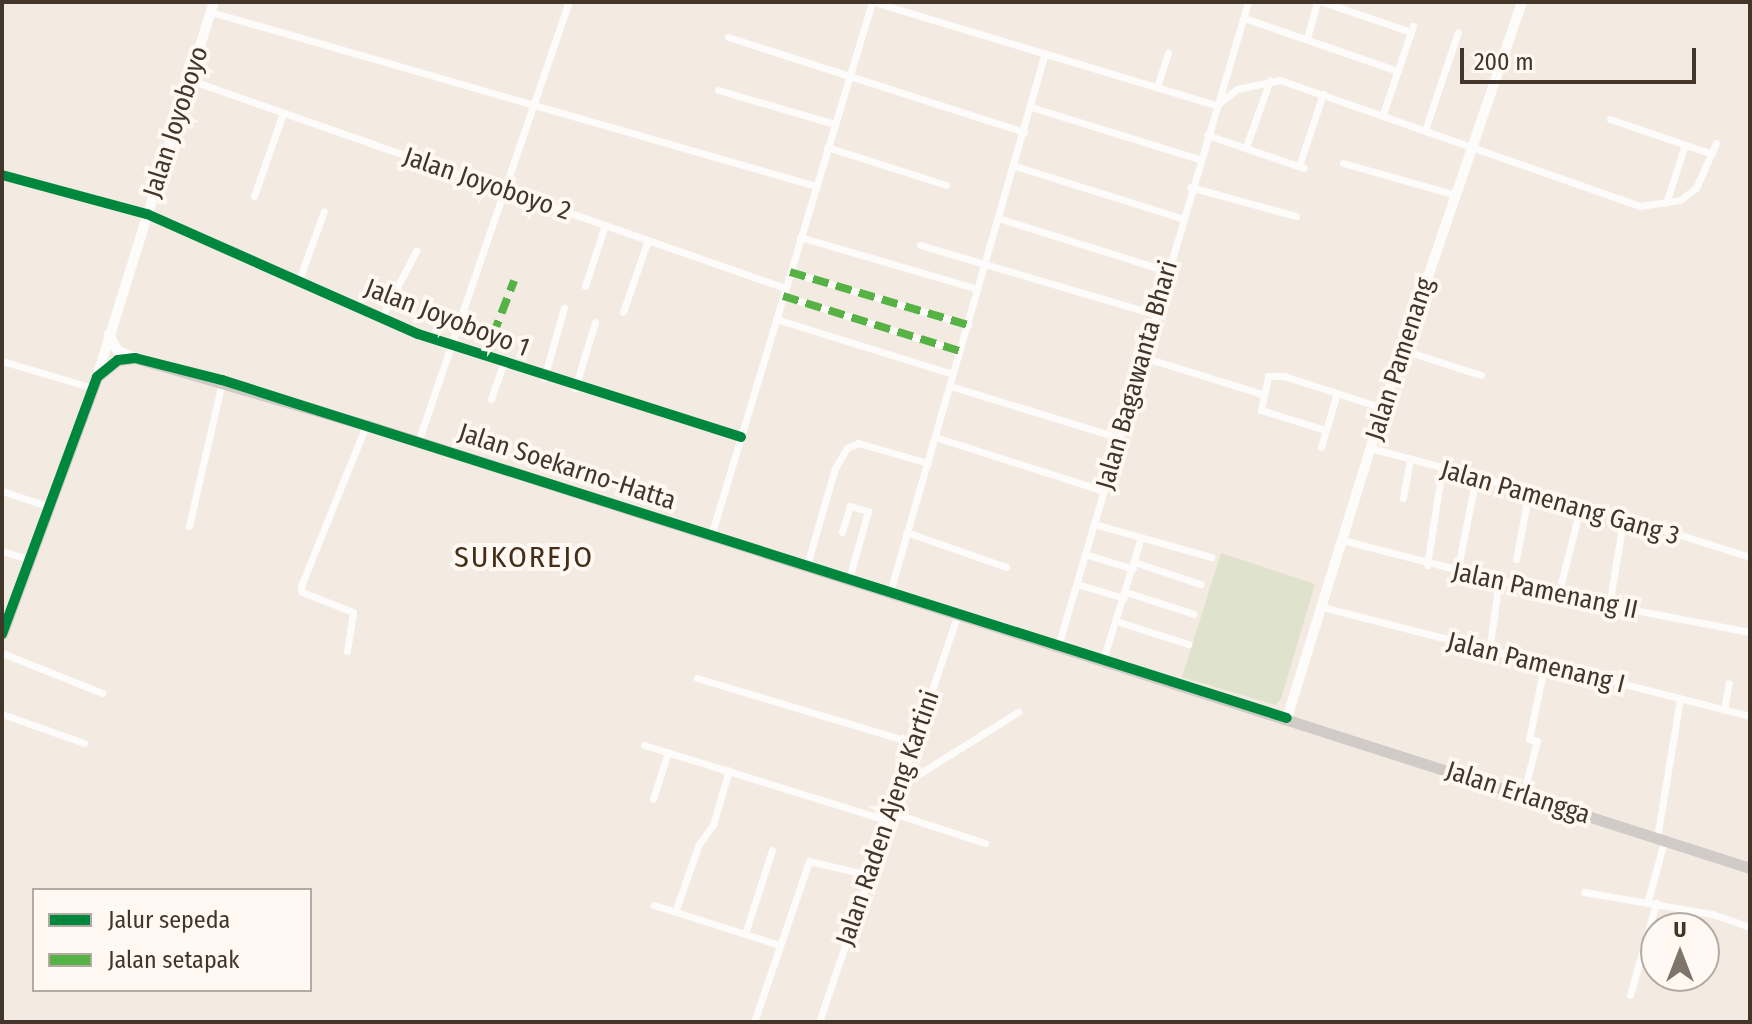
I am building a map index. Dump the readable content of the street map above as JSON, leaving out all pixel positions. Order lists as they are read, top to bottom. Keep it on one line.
{"streets":{"main road":["Jalan Joyoboyo","Jalan Pamenang","Jalan Soekarno-Hatta","Jalan Erlangga"],"street":["Jalan Joyoboyo 2","Jalan Joyoboyo 1","Jalan Bagawanta Bhari","Jalan Pamenang Gang 3","Jalan Pamenang II","Jalan Pamenang I","Jalan Raden Ajeng Kartini"]},"crossings":[["Jalan Joyoboyo","Jalan Joyoboyo 2"],["Jalan Joyoboyo","Jalan Joyoboyo 1"],["Jalan Pamenang","Jalan Soekarno-Hatta"],["Jalan Pamenang","Jalan Pamenang Gang 3"],["Jalan Pamenang","Jalan Pamenang II"],["Jalan Pamenang","Jalan Pamenang I"],["Jalan Pamenang","Jalan Erlangga"],["Jalan Bagawanta Bhari","Jalan Soekarno-Hatta"],["Jalan Soekarno-Hatta","Jalan Erlangga"],["Jalan Soekarno-Hatta","Jalan Raden Ajeng Kartini"]],"districts":["SUKOREJO"],"legend":["Jalur sepeda","Jalan setapak"],"scale_bar":"200 m","north":"top"}
